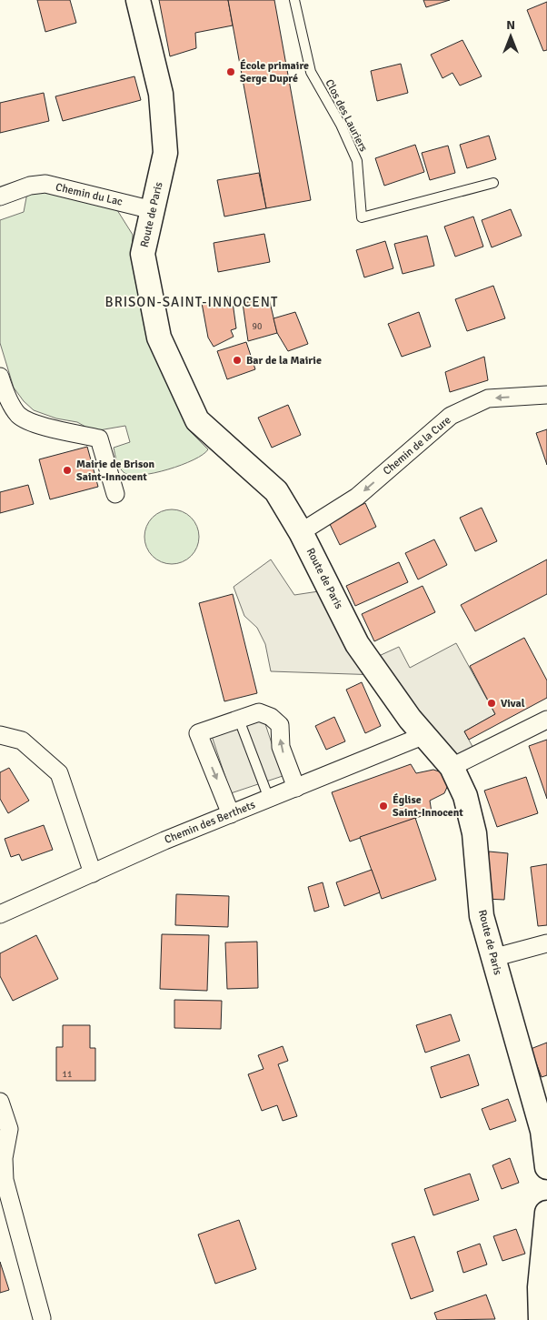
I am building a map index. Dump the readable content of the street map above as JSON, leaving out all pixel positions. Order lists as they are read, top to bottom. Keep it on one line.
{"streets":{"street":["Chemin du Lac","Route de Paris","Chemin de la Cure","Chemin des Berthets"],"lane":["Clos des Lauriers"]},"crossings":[["Chemin du Lac","Route de Paris"],["Route de Paris","Chemin de la Cure"],["Route de Paris","Chemin des Berthets"]],"one_way":["Chemin de la Cure"],"districts":["BRISON-SAINT-INNOCENT"],"places":["École primaire Serge Dupré","Bar de la Mairie","Mairie de Brison Saint-Innocent","Vival","Église Saint-Innocent"],"house_numbers":["90","11"],"north":"top"}
